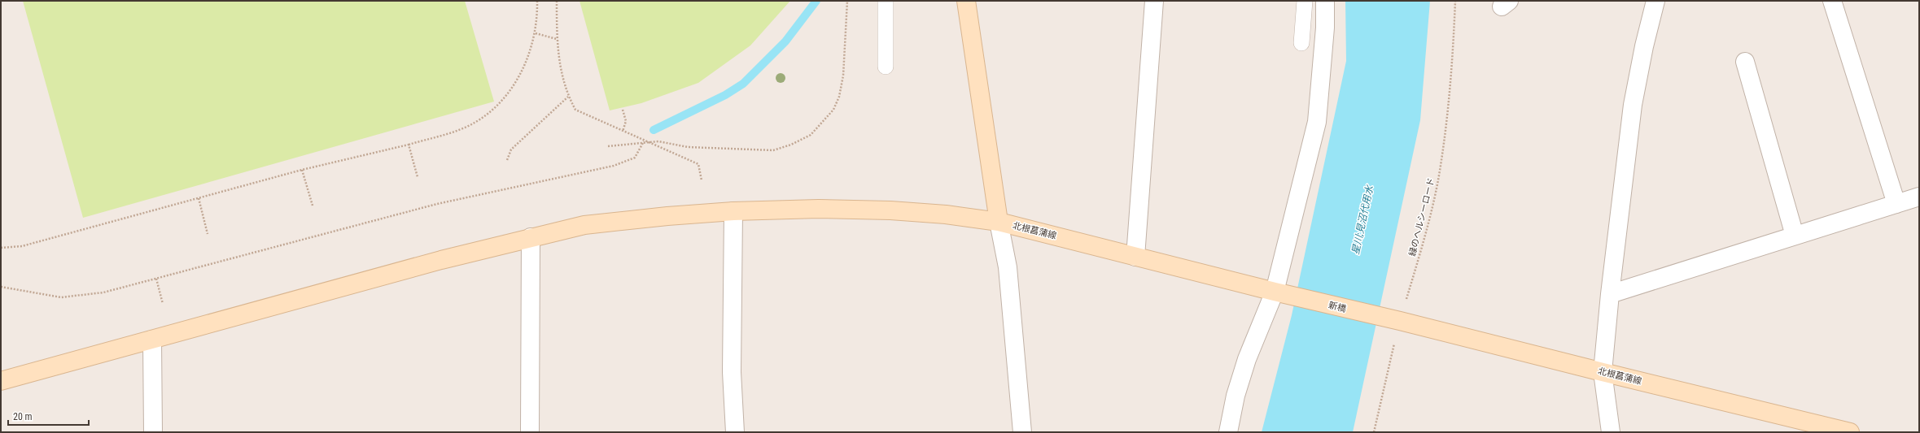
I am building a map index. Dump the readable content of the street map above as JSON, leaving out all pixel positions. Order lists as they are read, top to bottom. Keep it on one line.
{"streets":{"main road":["北根菖蒲線","新橋"],"path":["緑のヘルシーロード"]},"crossings":[["緑のヘルシーロード","北根菖蒲線"],["緑のヘルシーロード","新橋"],["北根菖蒲線","新橋"]],"water":["星川;見沼代用水"],"scale_bar":"20 m"}
